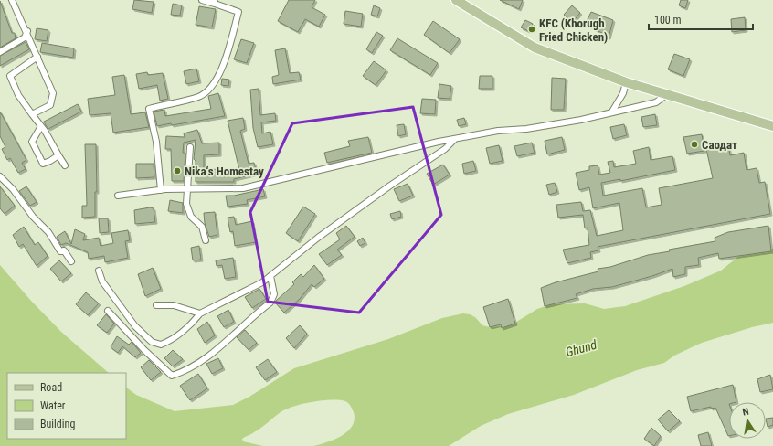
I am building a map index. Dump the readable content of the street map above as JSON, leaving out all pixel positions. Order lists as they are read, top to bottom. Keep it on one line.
{"water":["Ghund"],"places":["KFC (Khorugh Fried Chicken)","Саодат","Nika‘s Homestay"],"legend":["Road","Water","Building"],"scale_bar":"100 m","north":"top"}
